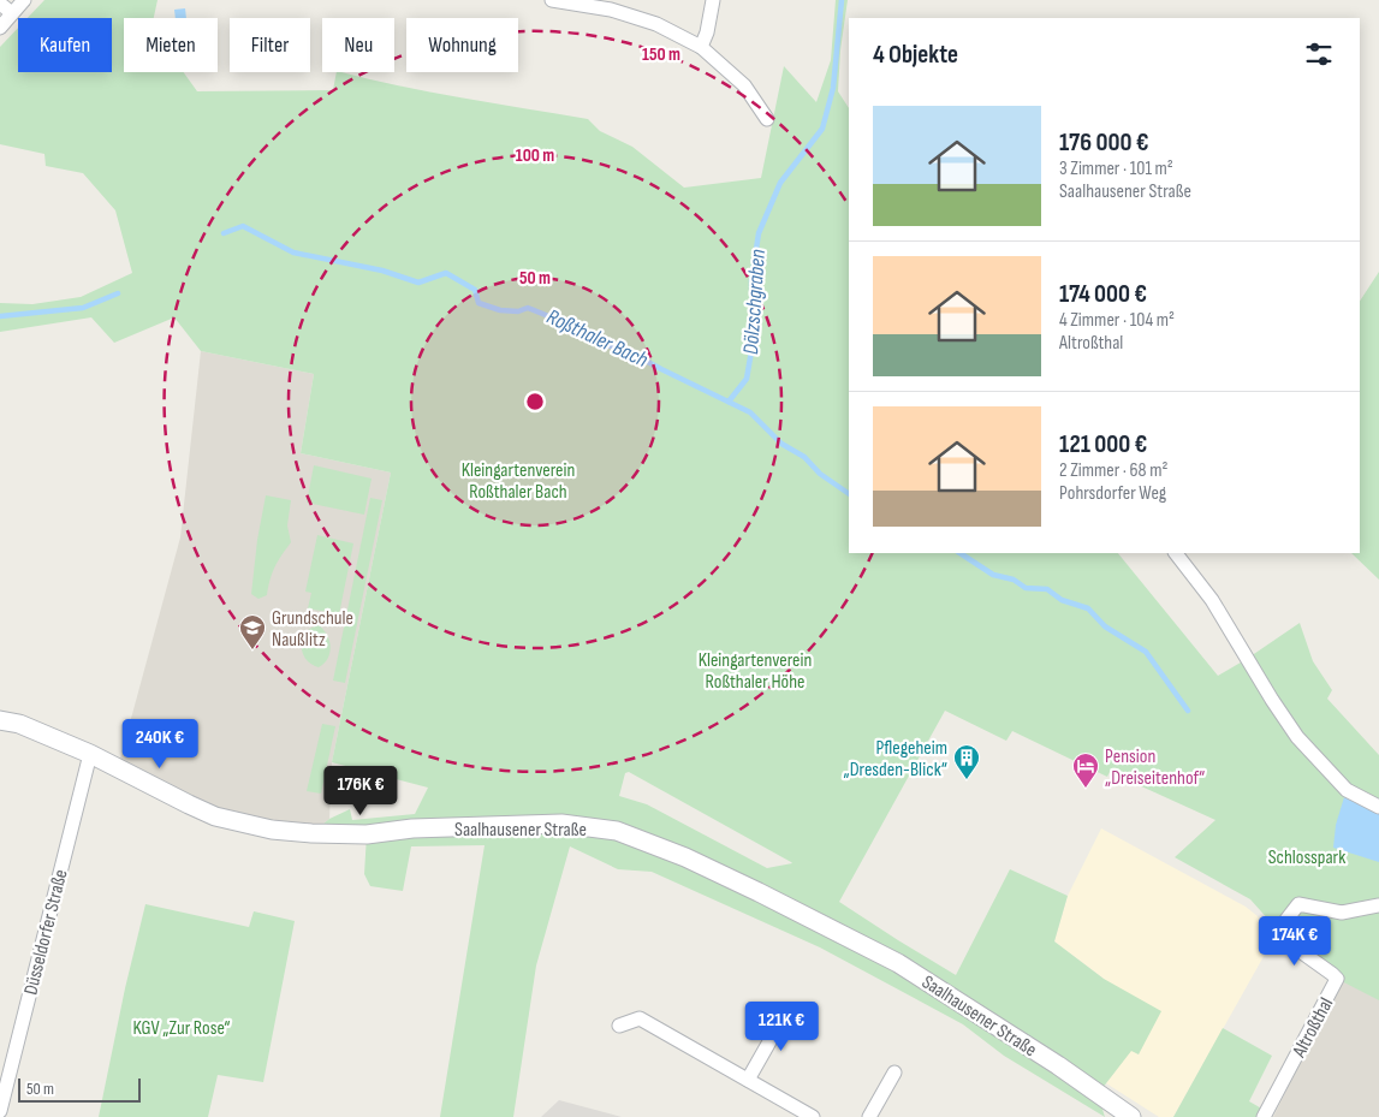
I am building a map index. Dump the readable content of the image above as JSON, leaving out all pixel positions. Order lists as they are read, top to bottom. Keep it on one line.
{"streets":{"street":["Saalhausener Straße","Düsseldorfer Straße","Altroßthal"]},"crossings":[["Saalhausener Straße","Düsseldorfer Straße"]],"water":["Dölzschgraben","Roßthaler Bach"],"parks":["Kleingartenverein Roßthaler Bach","Kleingartenverein Roßthaler Höhe","Schlosspark","KGV „Zur Rose“"],"places":{"school or university":["Grundschule Naußlitz"],"building":["Pflegeheim „Dresden-Blick“"],"hotel":["Pension „Dreiseitenhof“"]},"scale_bar":"50 m","page":{"chip":["Kaufen","Mieten","Filter","Neu","Wohnung"],"heading":"4 Objekte","list":[{"name":"176 000 €","note":"3 Zimmer · 101 m² · Saalhausener Straße"},{"name":"174 000 €","note":"4 Zimmer · 104 m² · Altroßthal"},{"name":"121 000 €","note":"2 Zimmer · 68 m² · Pohrsdorfer Weg"}],"price":["240K €","176K €","174K €","121K €"],"scale":"50 m"},"rings":["150 m","100 m","50 m"]}
